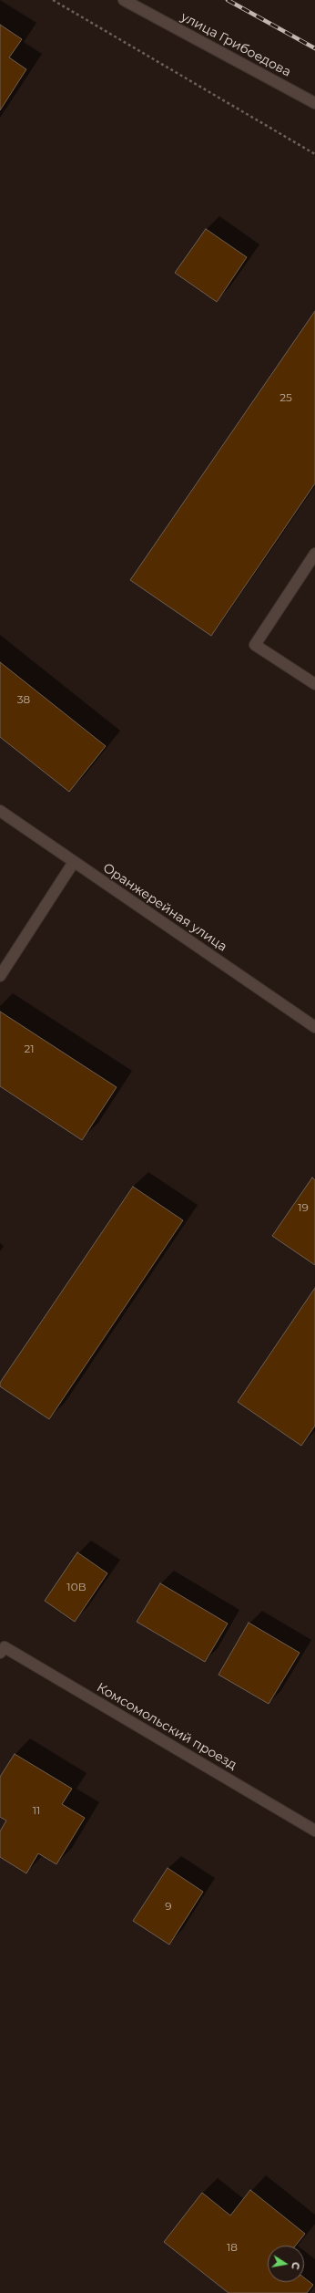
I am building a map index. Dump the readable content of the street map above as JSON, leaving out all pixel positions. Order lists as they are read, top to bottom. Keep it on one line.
{"streets":{"street":["улица Грибоедова","Оранжерейная улица","Комсомольский проезд"]},"house_numbers":["25","38","21","19","10В","11","9","18"],"north":"right"}
